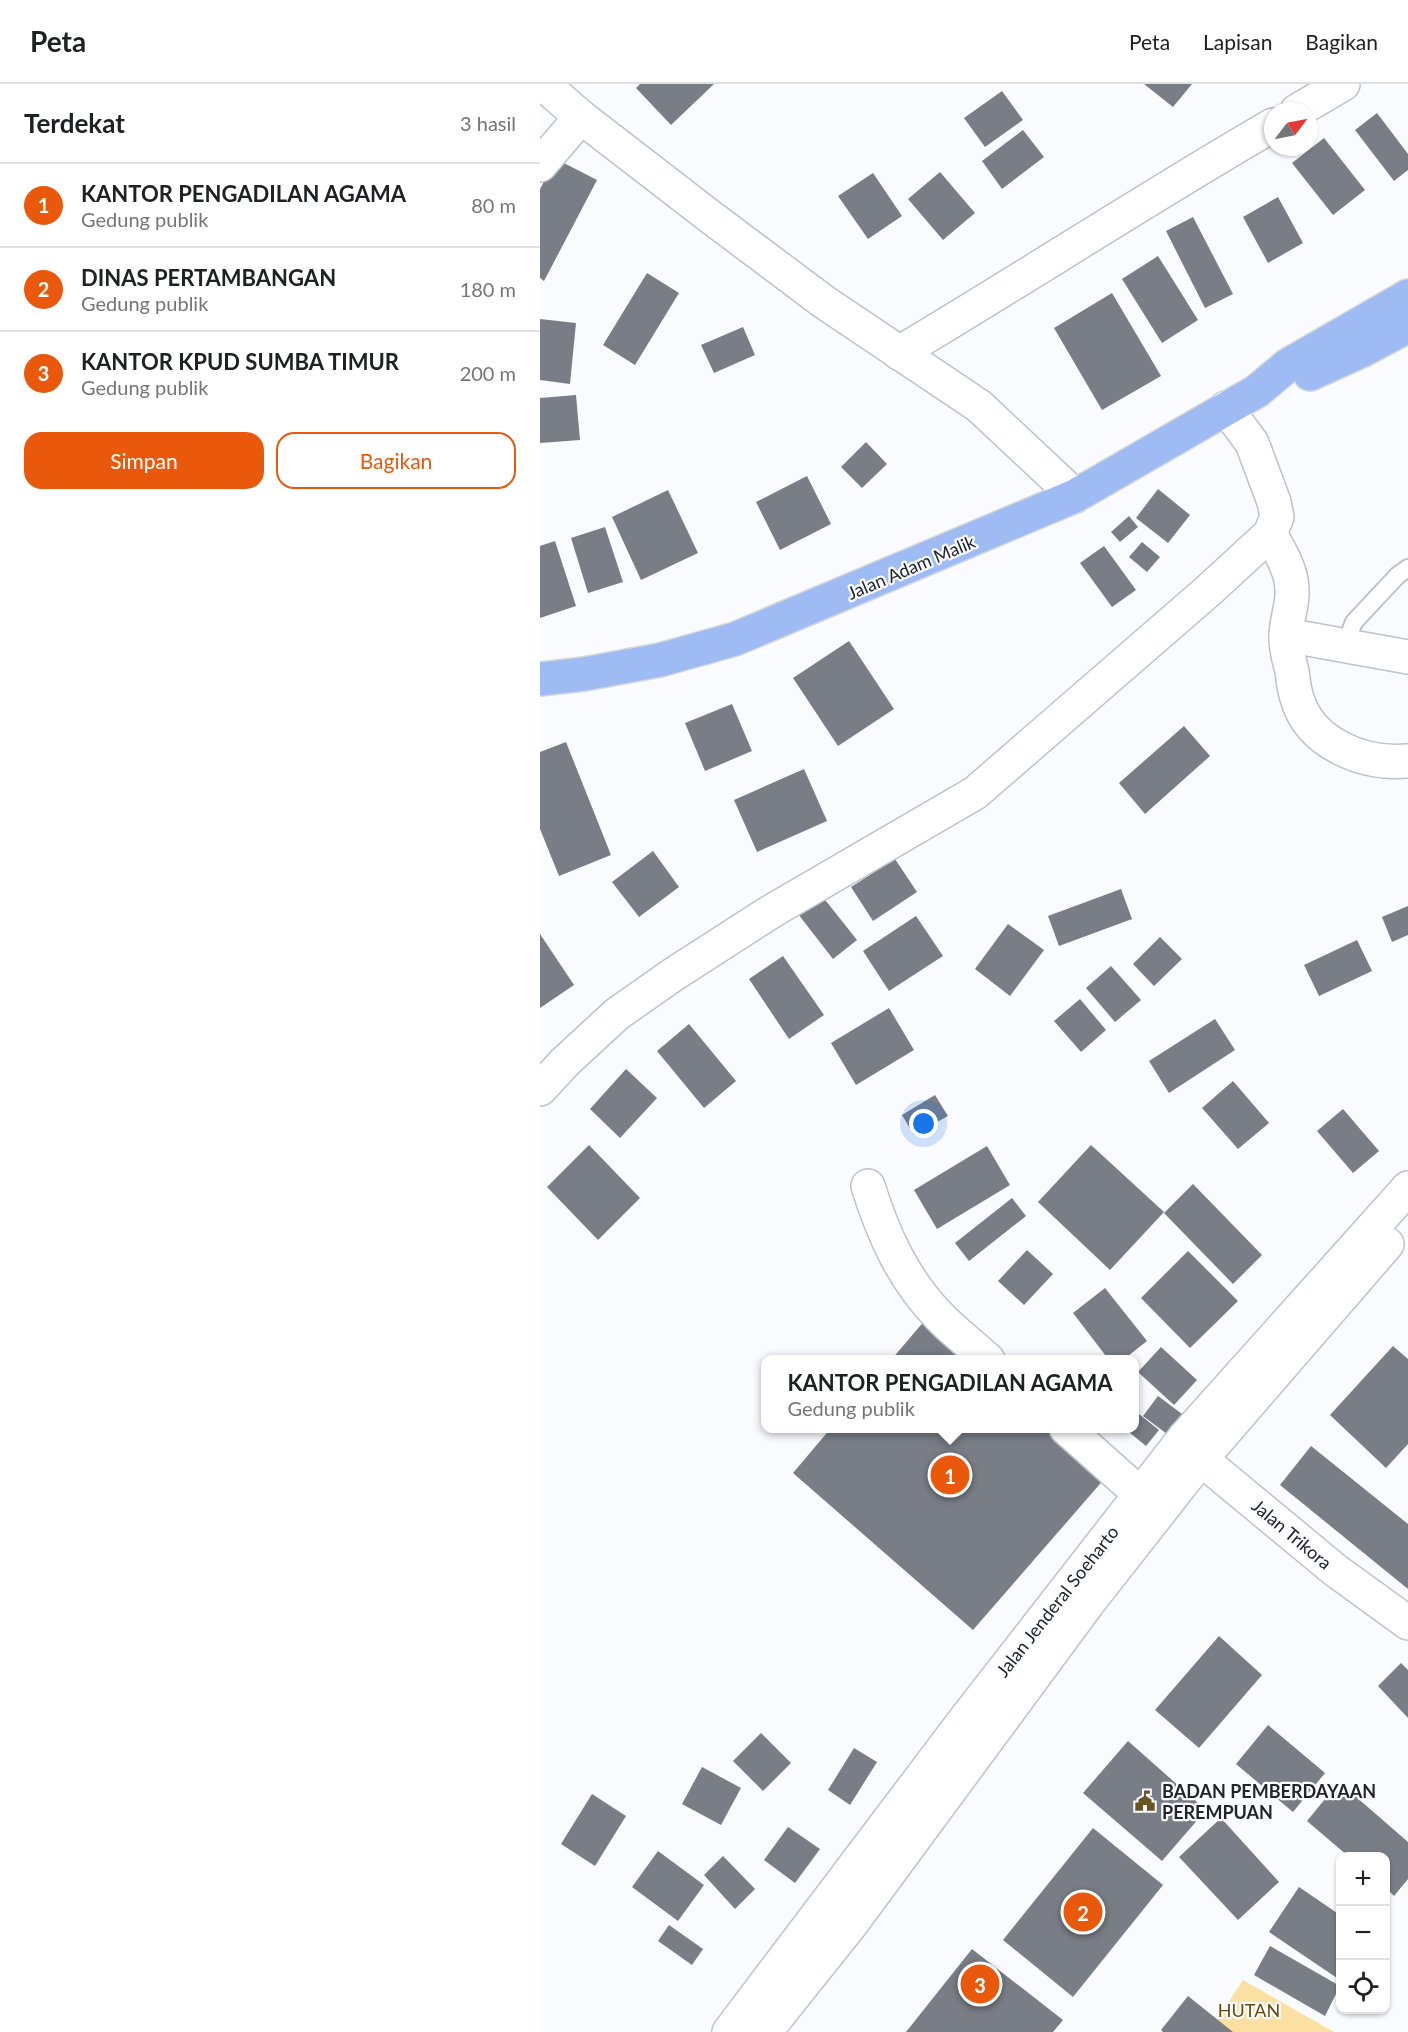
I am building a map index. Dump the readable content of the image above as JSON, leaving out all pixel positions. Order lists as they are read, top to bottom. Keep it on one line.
{"streets":{"highway":["Jalan Adam Malik"],"main road":["Jalan Trikora","Jalan Jenderal Soeharto"]},"crossings":[["Jalan Trikora","Jalan Jenderal Soeharto"]],"parks":["HUTAN"],"places":{"public building":["BADAN PEMBERDAYAAN PEREMPUAN"]},"north":"top right","page":{"header":"Peta","nav":["Peta","Lapisan","Bagikan"],"heading":["Terdekat","3 hasil"],"list":[{"mark":"1","name":"KANTOR PENGADILAN AGAMA","note":"Gedung publik","value":"80 m"},{"mark":"2","name":"DINAS PERTAMBANGAN","note":"Gedung publik","value":"180 m"},{"mark":"3","name":"KANTOR KPUD SUMBA TIMUR","note":"Gedung publik","value":"200 m"}],"buttons":["Simpan","Bagikan"],"popup":["KANTOR PENGADILAN AGAMA","Gedung publik"],"pins":["1","2","3"],"map_buttons":["+","−"]}}
